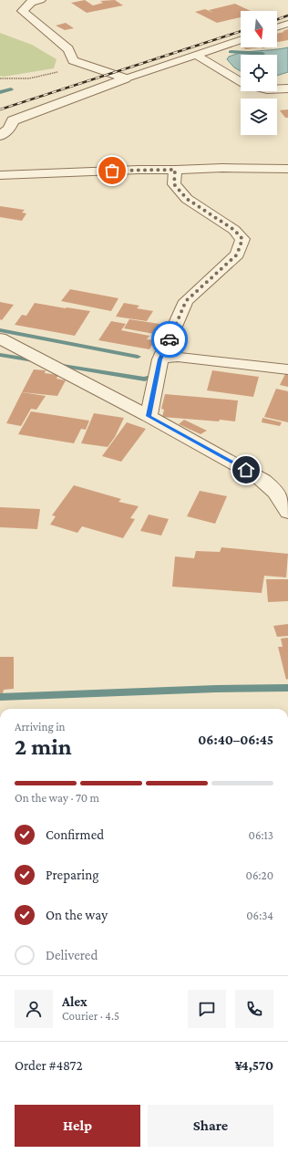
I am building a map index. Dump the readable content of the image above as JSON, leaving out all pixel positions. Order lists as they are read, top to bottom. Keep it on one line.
{"north":"bottom","page":{"heading":["2 min","Arriving in","06:40–06:45"],"panel":["Alex","Courier · 4.5","Order #4872","¥4,570"],"bar":"On the way · 70 m","list":[["Confirmed","06:13"],["Preparing","06:20"],["On the way","06:34"],"Delivered"],"buttons":["Help","Share"]}}
